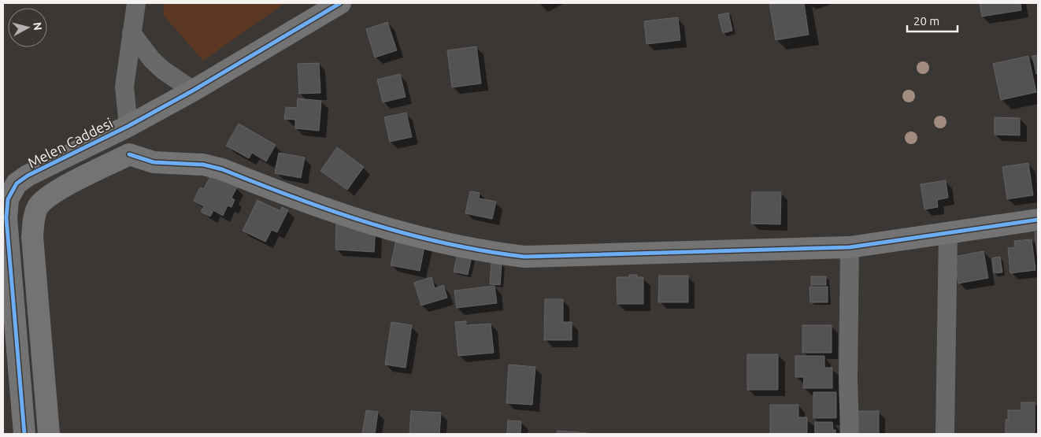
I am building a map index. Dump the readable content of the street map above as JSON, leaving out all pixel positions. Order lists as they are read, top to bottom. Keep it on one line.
{"streets":{"street":["Melen Caddesi"]},"scale_bar":"20 m","north":"right"}
